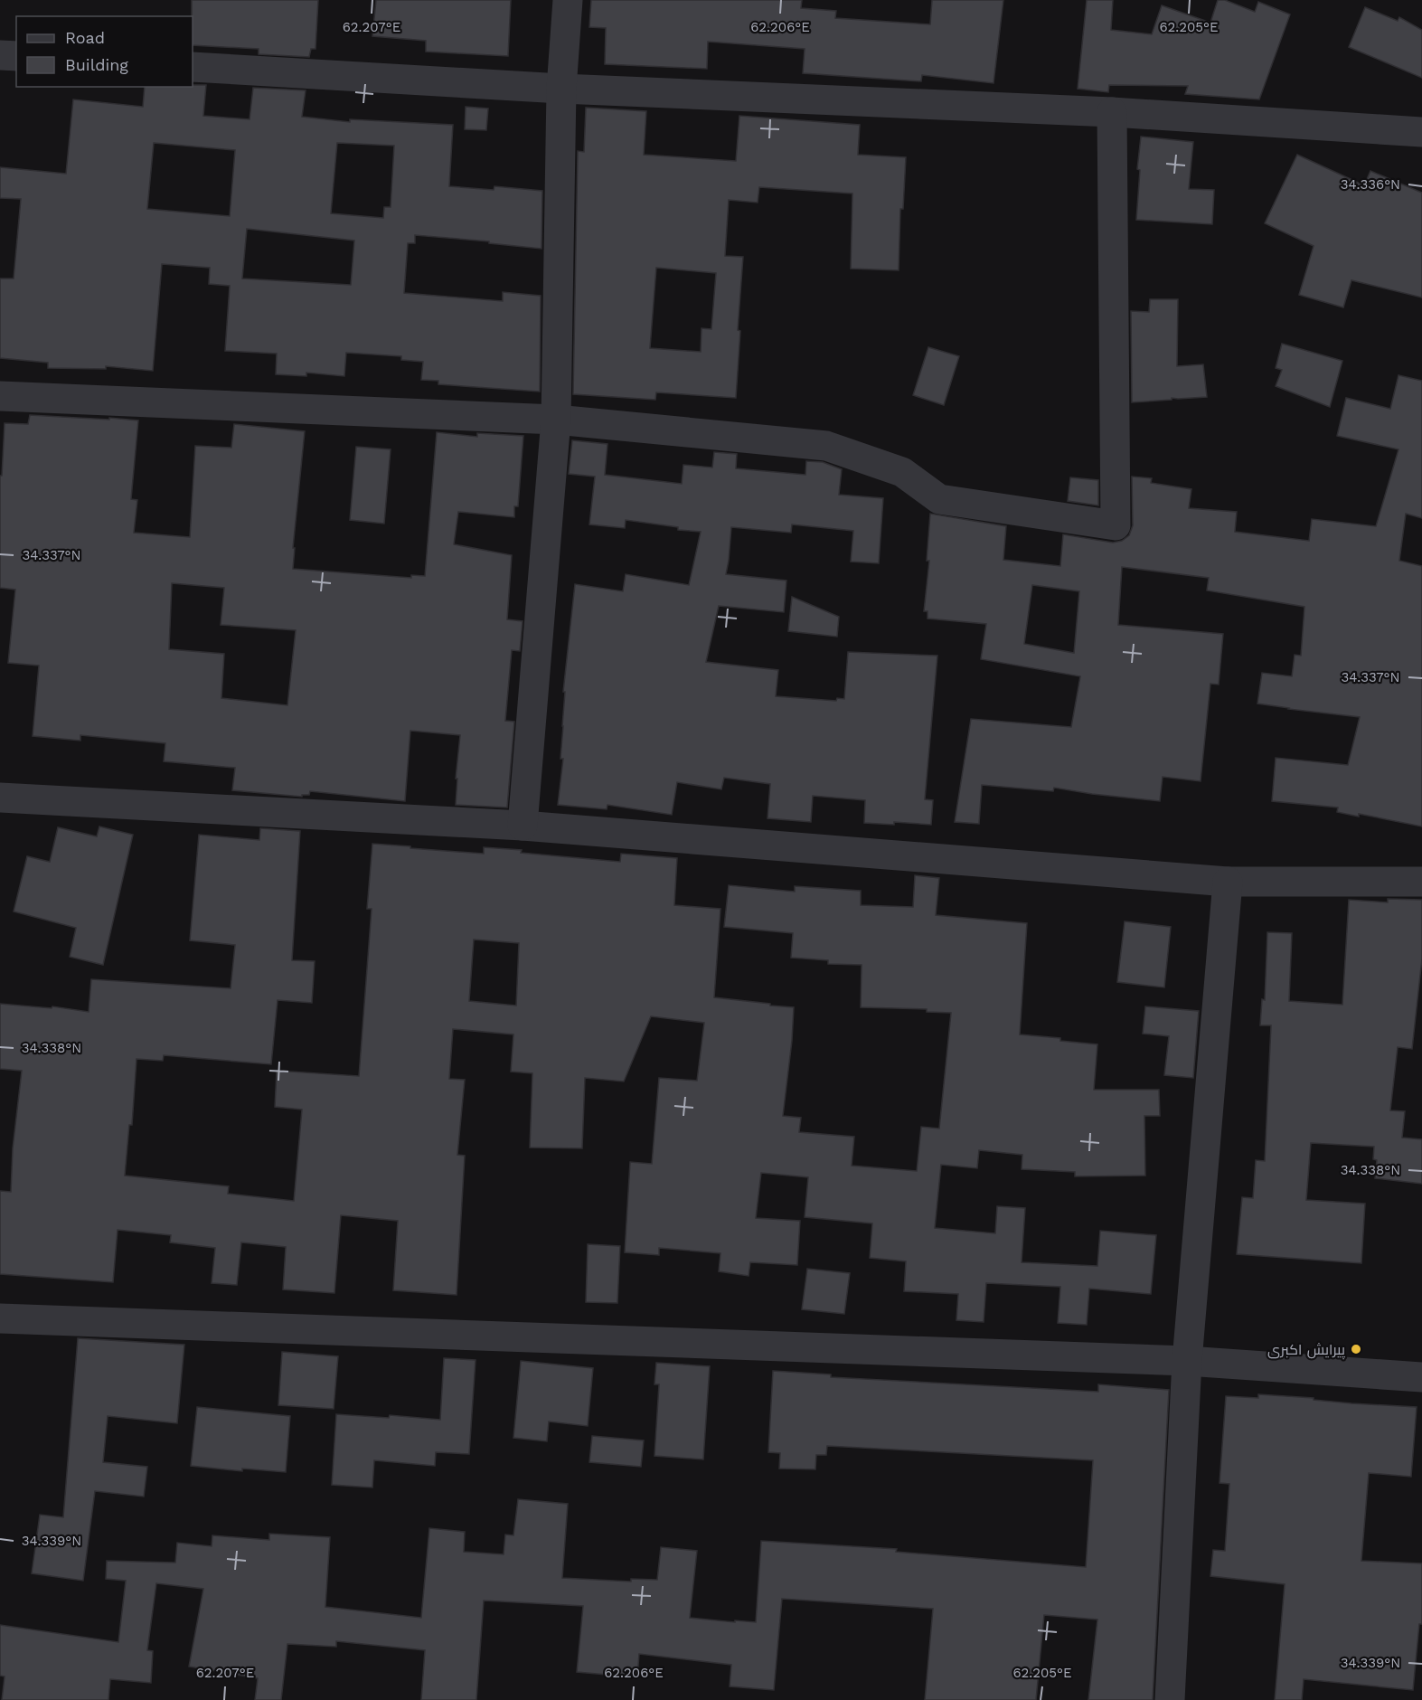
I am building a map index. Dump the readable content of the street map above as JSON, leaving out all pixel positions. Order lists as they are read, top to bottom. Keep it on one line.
{"places":["پیرایش اکبری"],"legend":["Road","Building"],"coordinates":["62.207°E","62.206°E","62.205°E","34.336°N","34.337°N","34.338°N","34.339°N"]}
